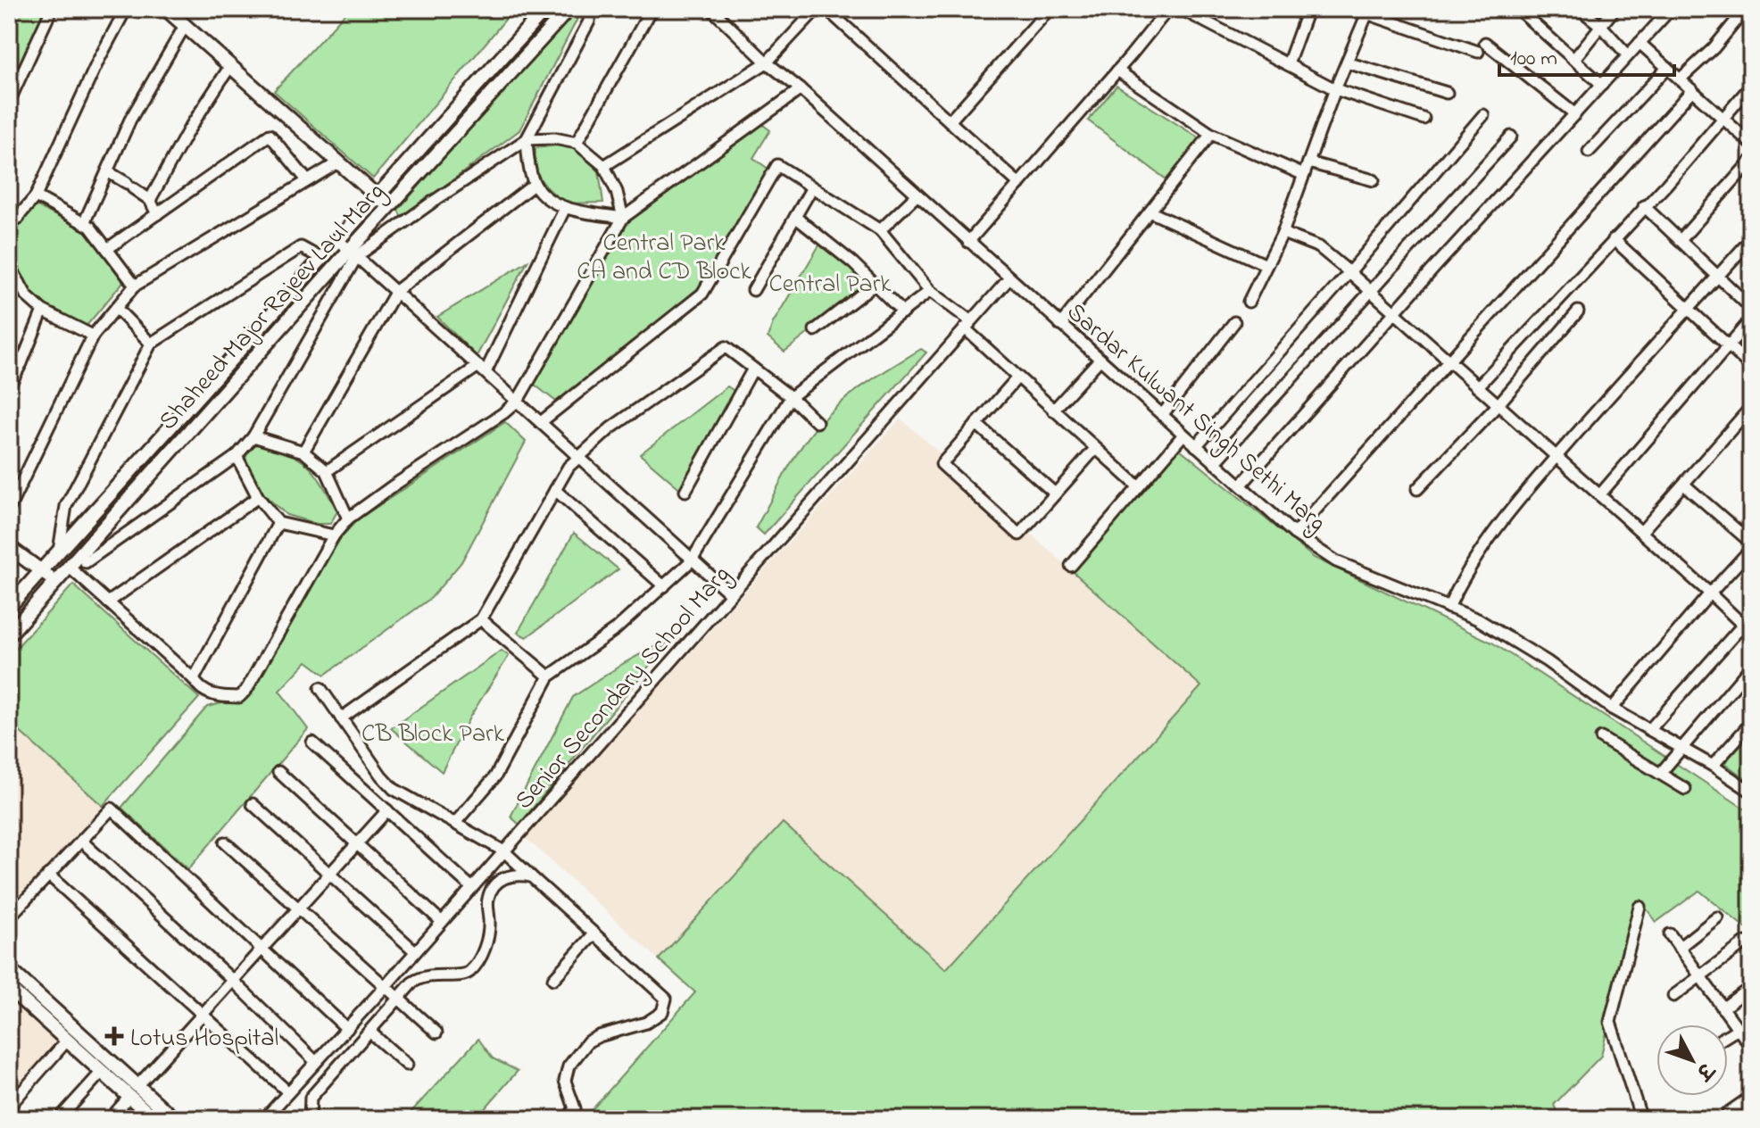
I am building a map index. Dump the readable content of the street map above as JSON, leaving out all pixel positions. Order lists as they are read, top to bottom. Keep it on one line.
{"streets":{"street":["Shaheed Major Rajeev Laul Marg","Sardar Kulwant Singh Sethi Marg","Senior Secondary School Marg"]},"crossings":[["Sardar Kulwant Singh Sethi Marg","Senior Secondary School Marg"]],"parks":["Central Park CA and CD Block","Central Park","CB Block Park"],"places":{"health":["Lotus Hospital"]},"scale_bar":"100 m","north":"bottom right"}
